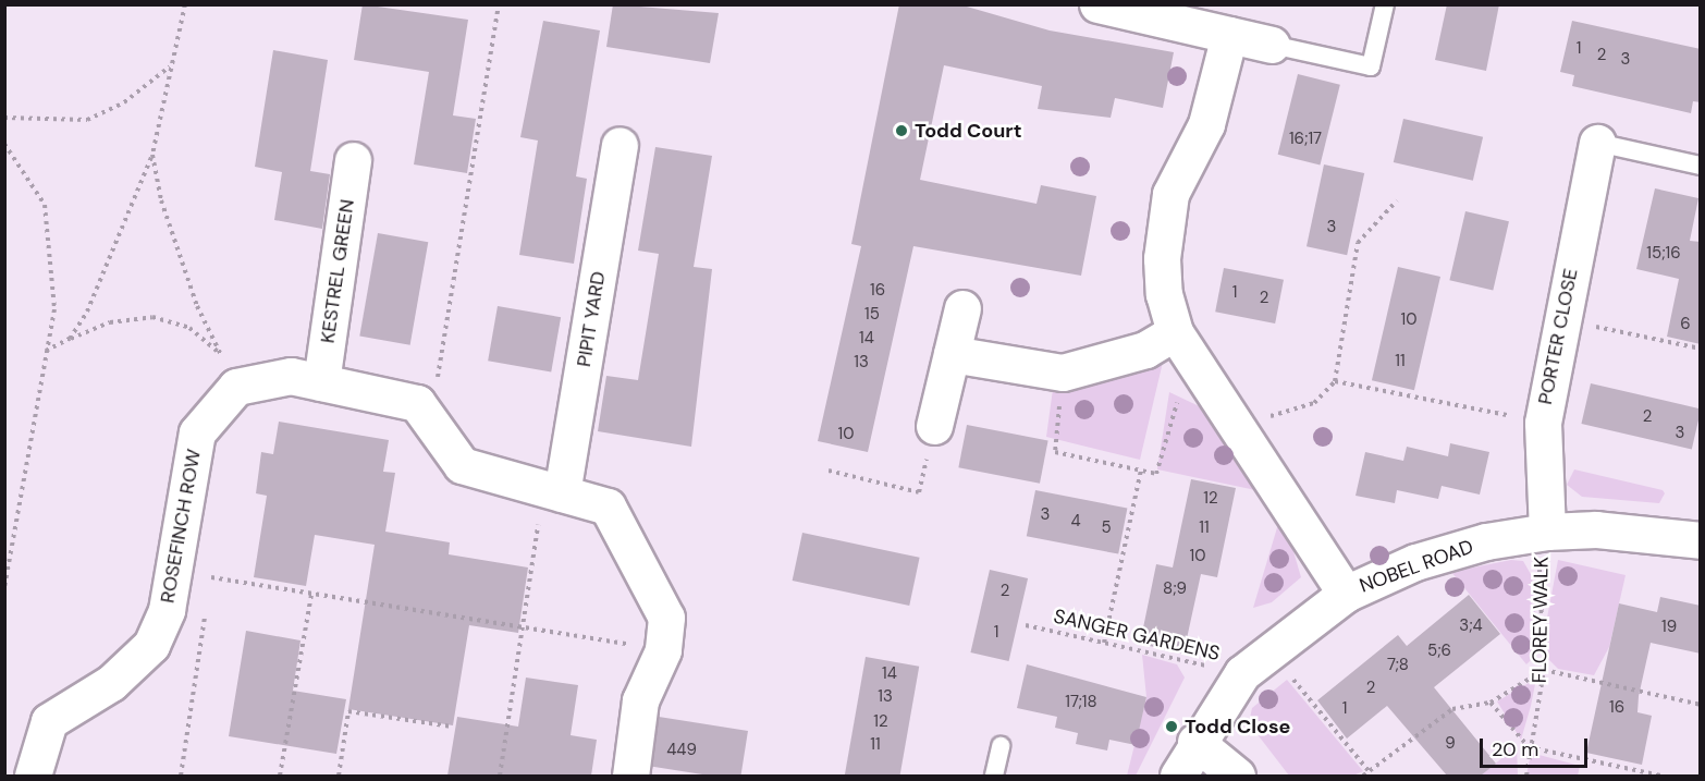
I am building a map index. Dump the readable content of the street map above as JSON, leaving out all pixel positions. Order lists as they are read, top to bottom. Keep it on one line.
{"streets":{"street":["KESTREL GREEN","PIPIT YARD","PORTER CLOSE","ROSEFINCH ROW","NOBEL ROAD"],"path":["FLOREY WALK","SANGER GARDENS"]},"crossings":[["PORTER CLOSE","NOBEL ROAD"],["PORTER CLOSE","FLOREY WALK"],["NOBEL ROAD","FLOREY WALK"],["NOBEL ROAD","SANGER GARDENS"]],"places":["Todd Court","Todd Close"],"house_numbers":["1","2","3","16;17","3","15;16","16","1","2","15","10","6","14","11","13","2","3","10","12","3","4","5","11","10","8;9","2","3;4","19","1","5;6","7;8","14","2","13","17;18","16","1","12","9","11","449"],"scale_bar":"20 m"}
